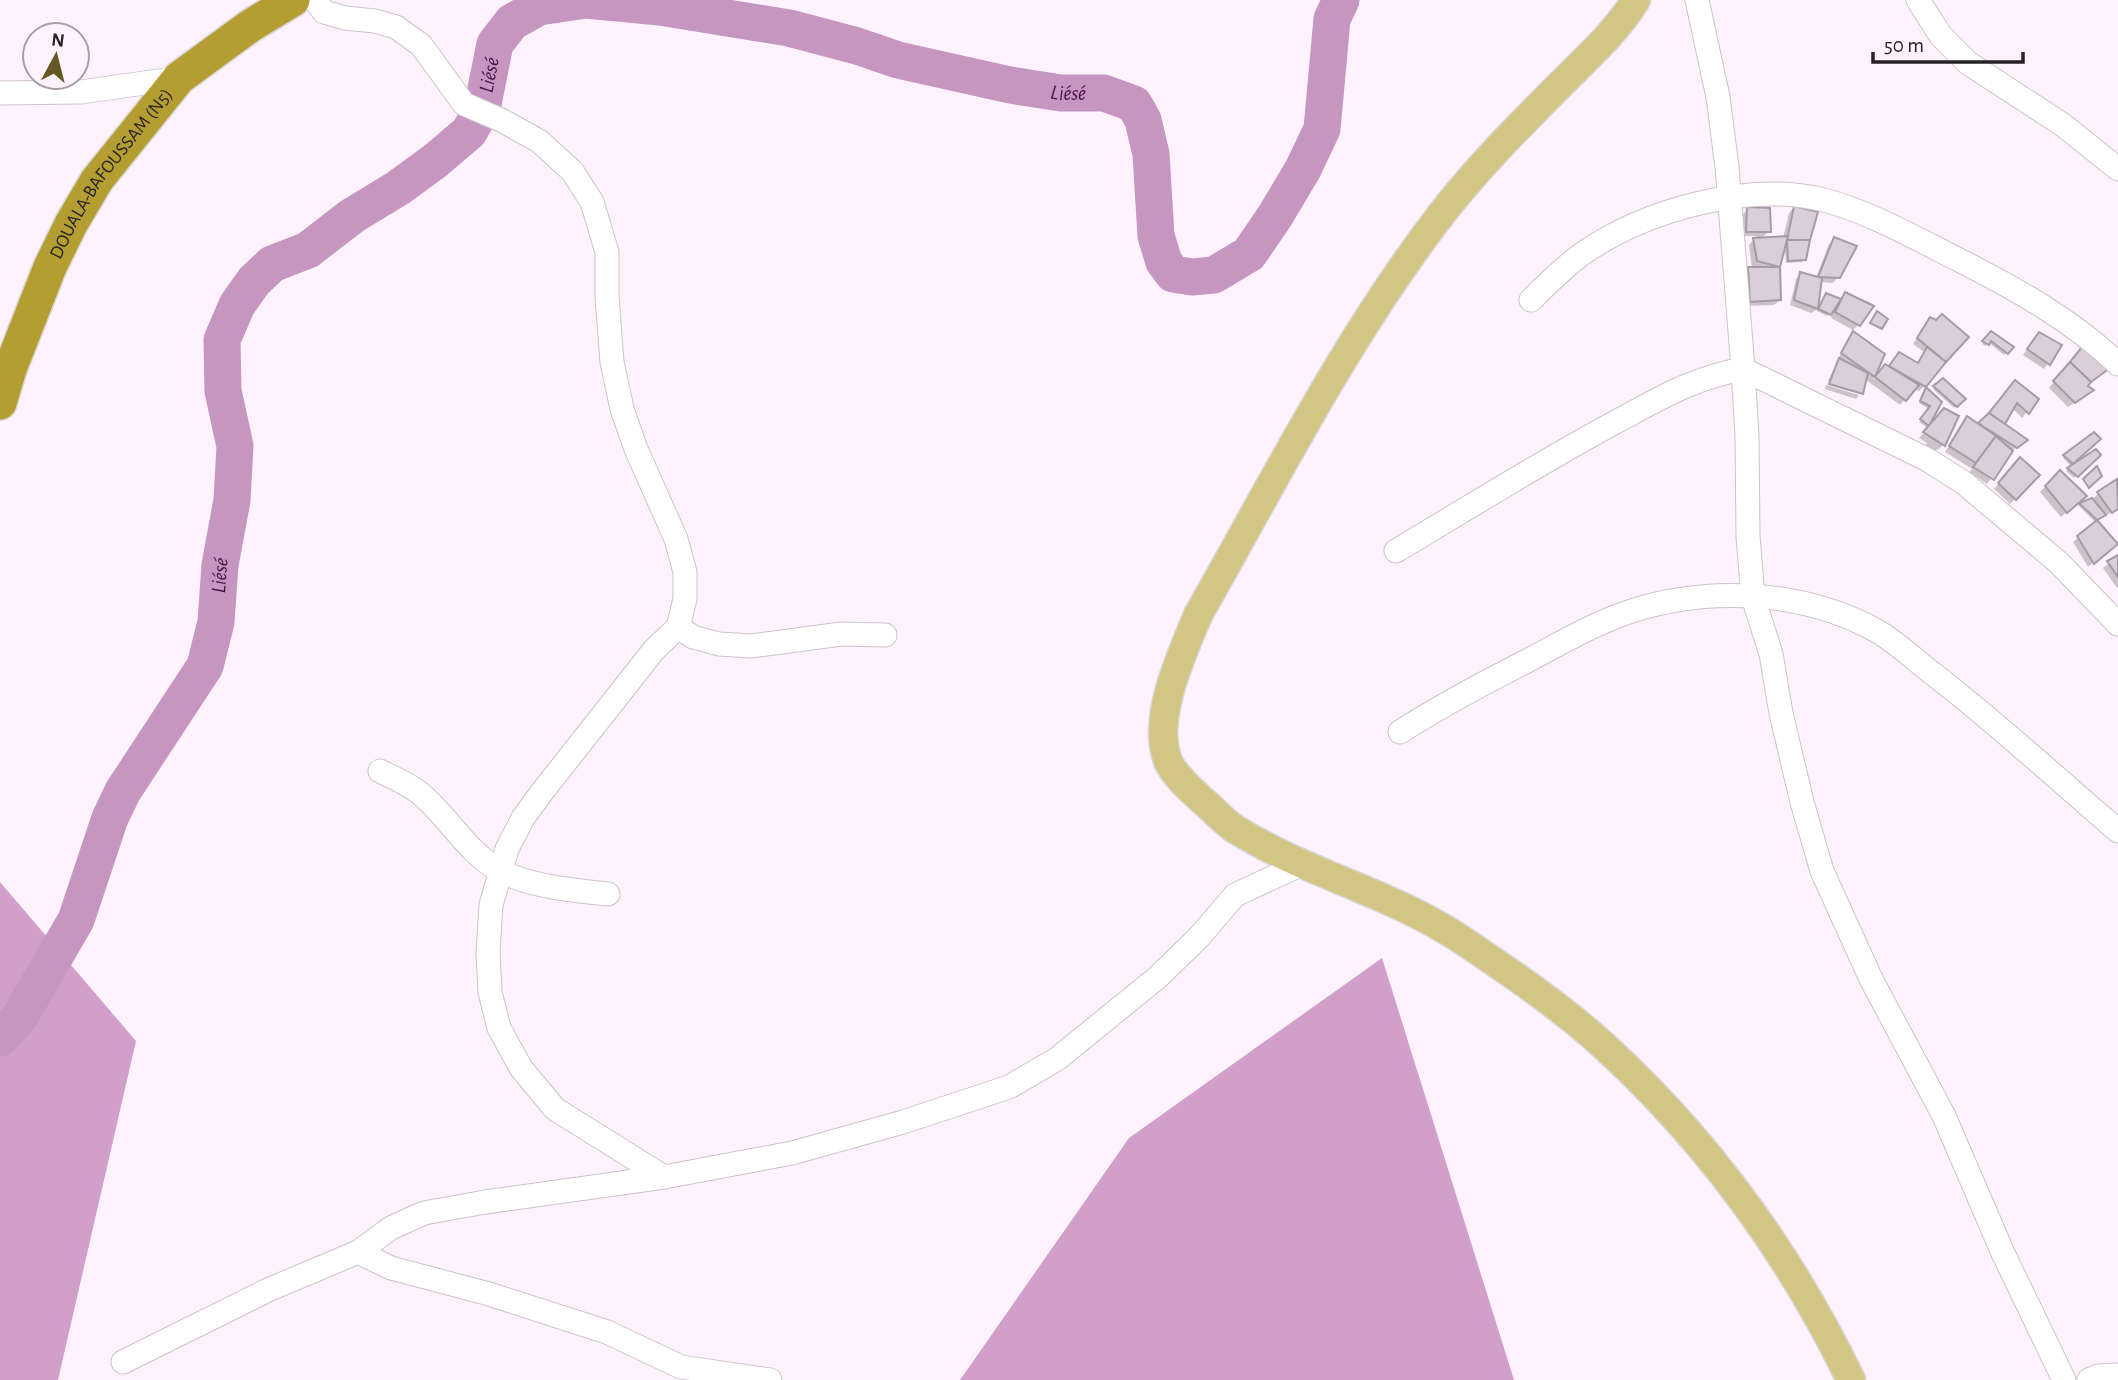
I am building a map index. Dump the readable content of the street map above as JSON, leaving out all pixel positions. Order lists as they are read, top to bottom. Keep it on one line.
{"streets":{"highway":["DOUALA-BAFOUSSAM (N5)"]},"water":["Liésé"],"scale_bar":"50 m","north":"top"}
